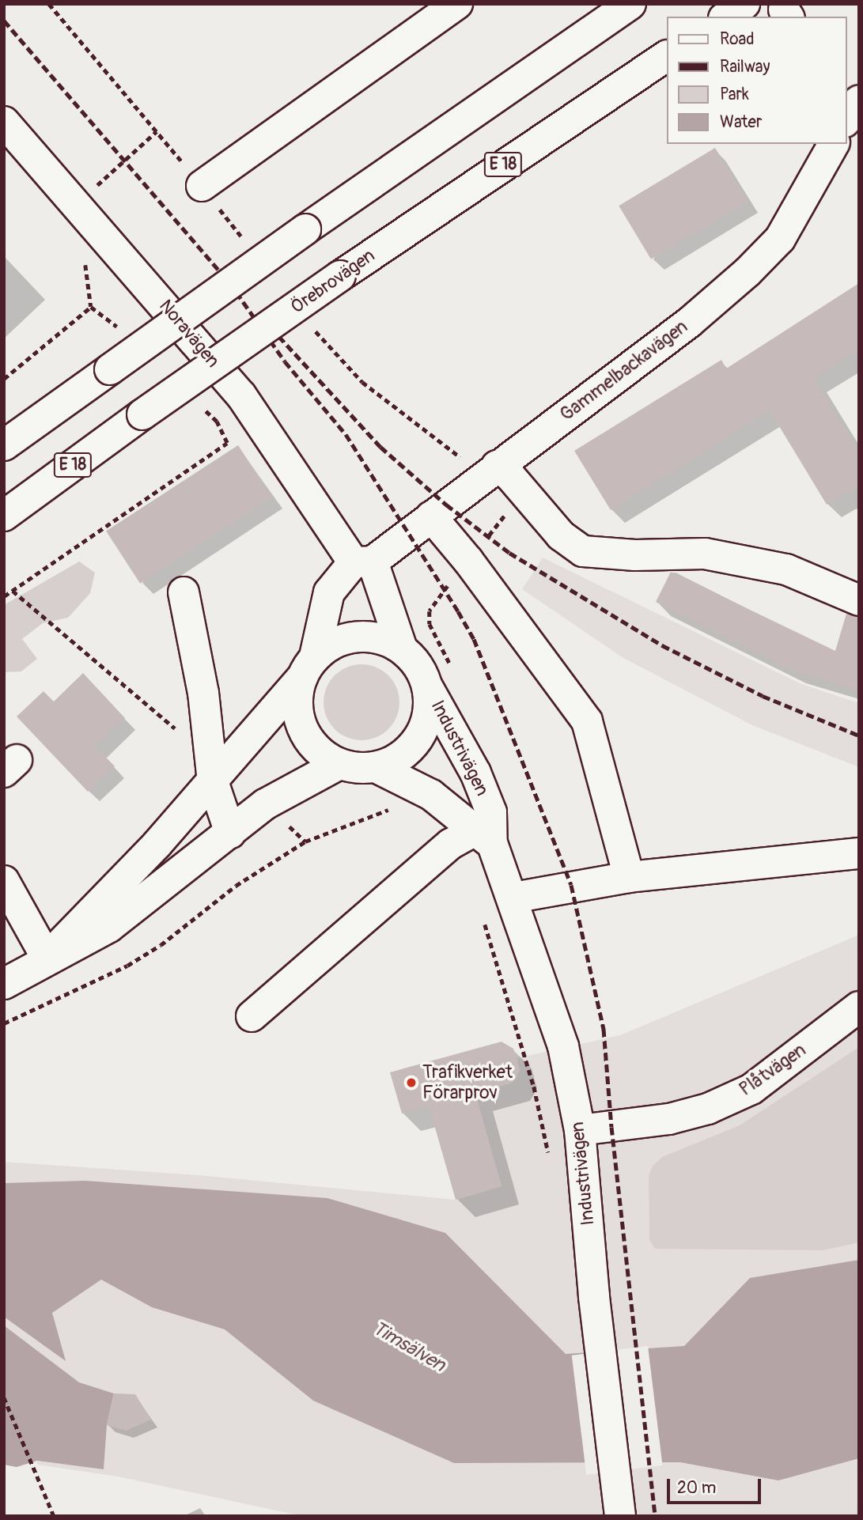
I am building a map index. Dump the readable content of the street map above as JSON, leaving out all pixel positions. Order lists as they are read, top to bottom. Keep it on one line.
{"streets":{"main road":["E 18","Örebrovägen","Noravägen","Gammelbackavägen","Industrivägen","Plåtvägen"]},"crossings":[["Noravägen","Gammelbackavägen"],["Noravägen","Industrivägen"],["Industrivägen","Plåtvägen"]],"water":["Timsälven"],"places":["Trafikverket Förarprov"],"legend":["Road","Railway","Park","Water"],"scale_bar":"20 m"}
